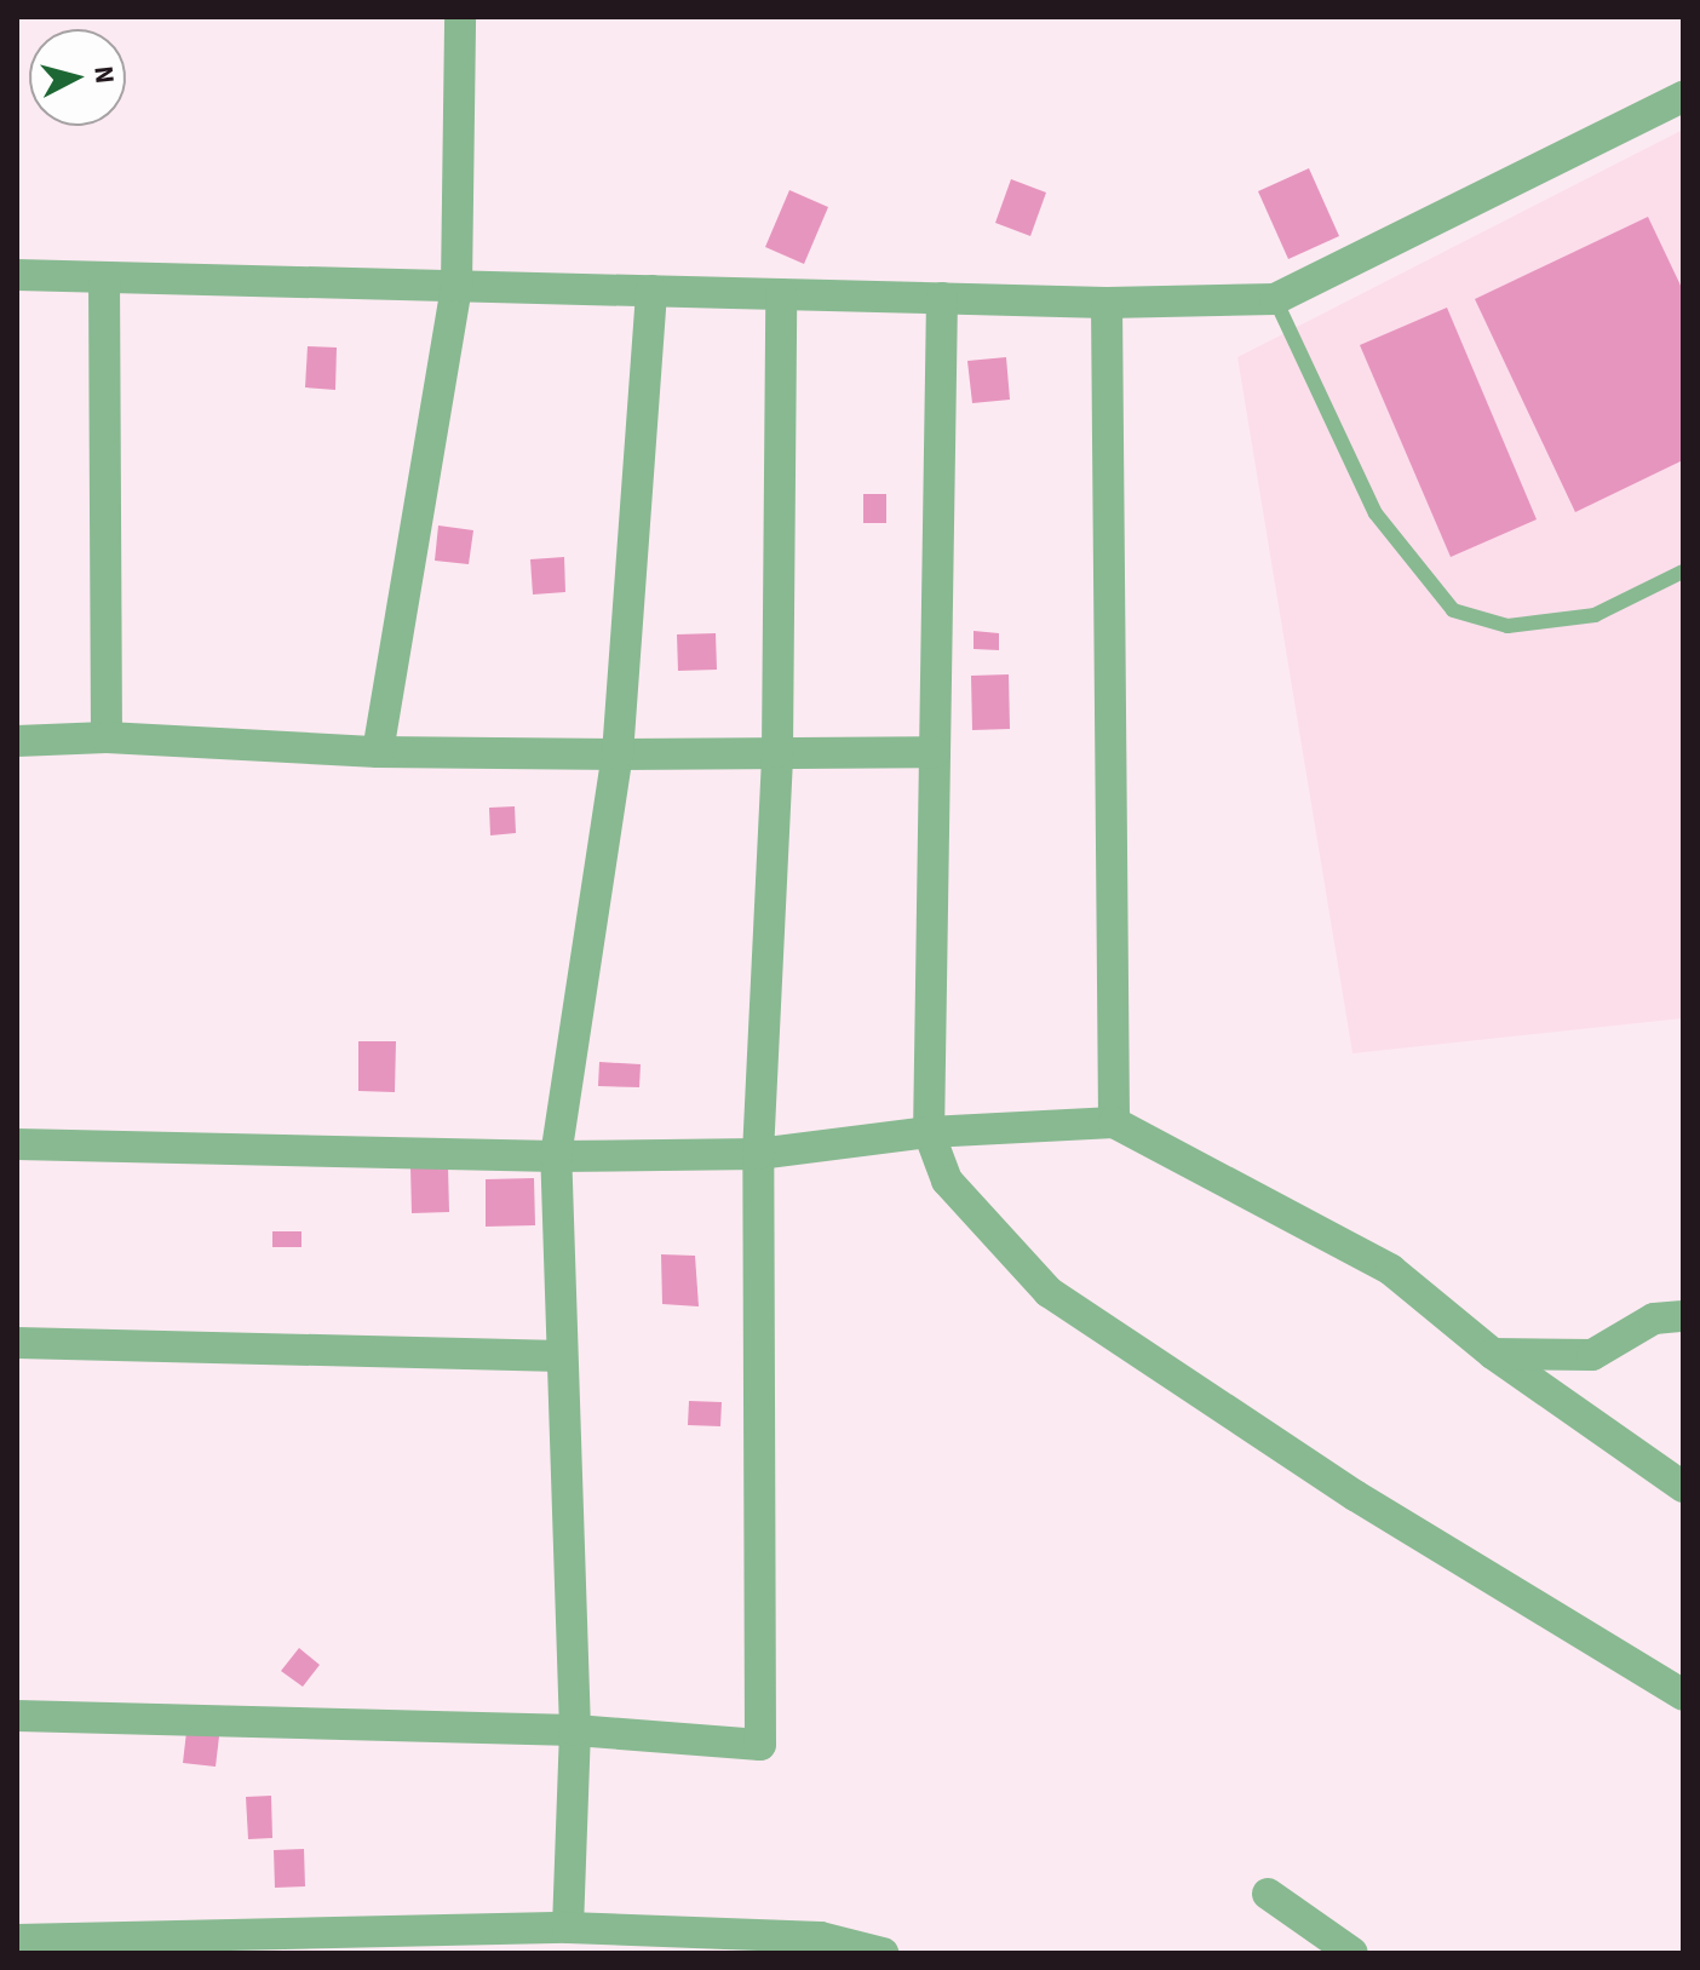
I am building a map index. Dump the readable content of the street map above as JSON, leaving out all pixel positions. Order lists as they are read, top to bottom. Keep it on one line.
{"north":"right"}
